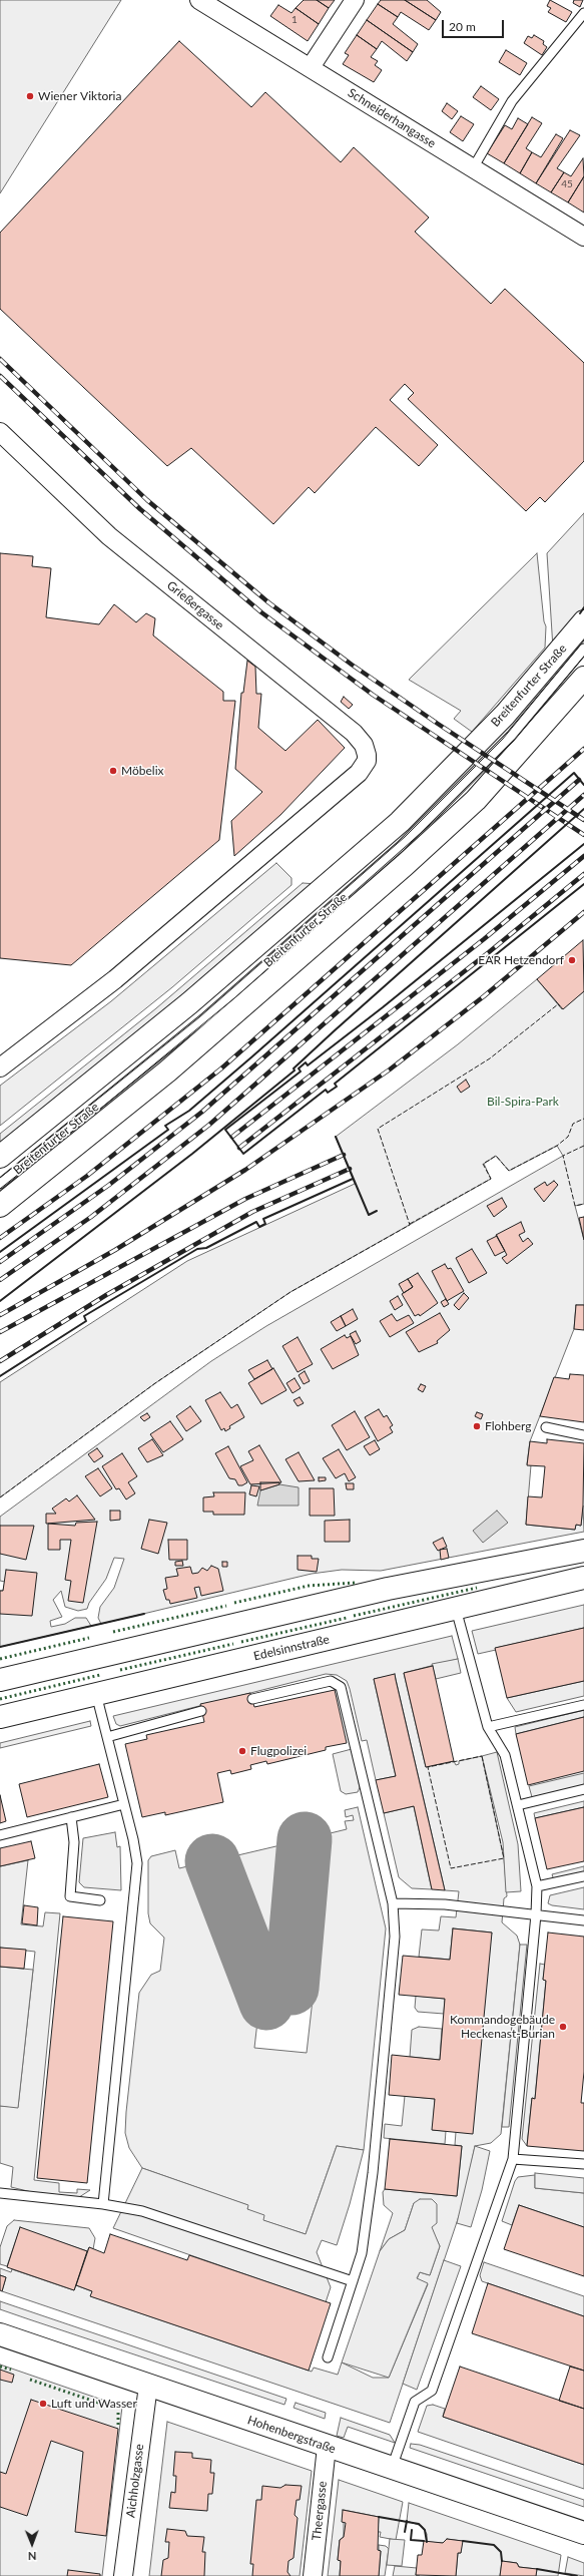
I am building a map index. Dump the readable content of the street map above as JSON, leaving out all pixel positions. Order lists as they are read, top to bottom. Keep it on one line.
{"streets":{"main road":["Breitenfurter Straße","Edelsinnstraße","Hohenbergstraße"],"street":["Schneiderhangasse","Grießergasse","Aichholzgasse","Theergasse"]},"crossings":[["Hohenbergstraße","Aichholzgasse"],["Hohenbergstraße","Theergasse"]],"parks":["Bil-Spira-Park"],"places":["Wiener Viktoria","Möbelix","EAR Hetzendorf","Flohberg","Flugpolizei","Kommandogebäude Heckenast-Burian","Luft und Wasser"],"house_numbers":["1","45"],"scale_bar":"20 m","north":"bottom"}
